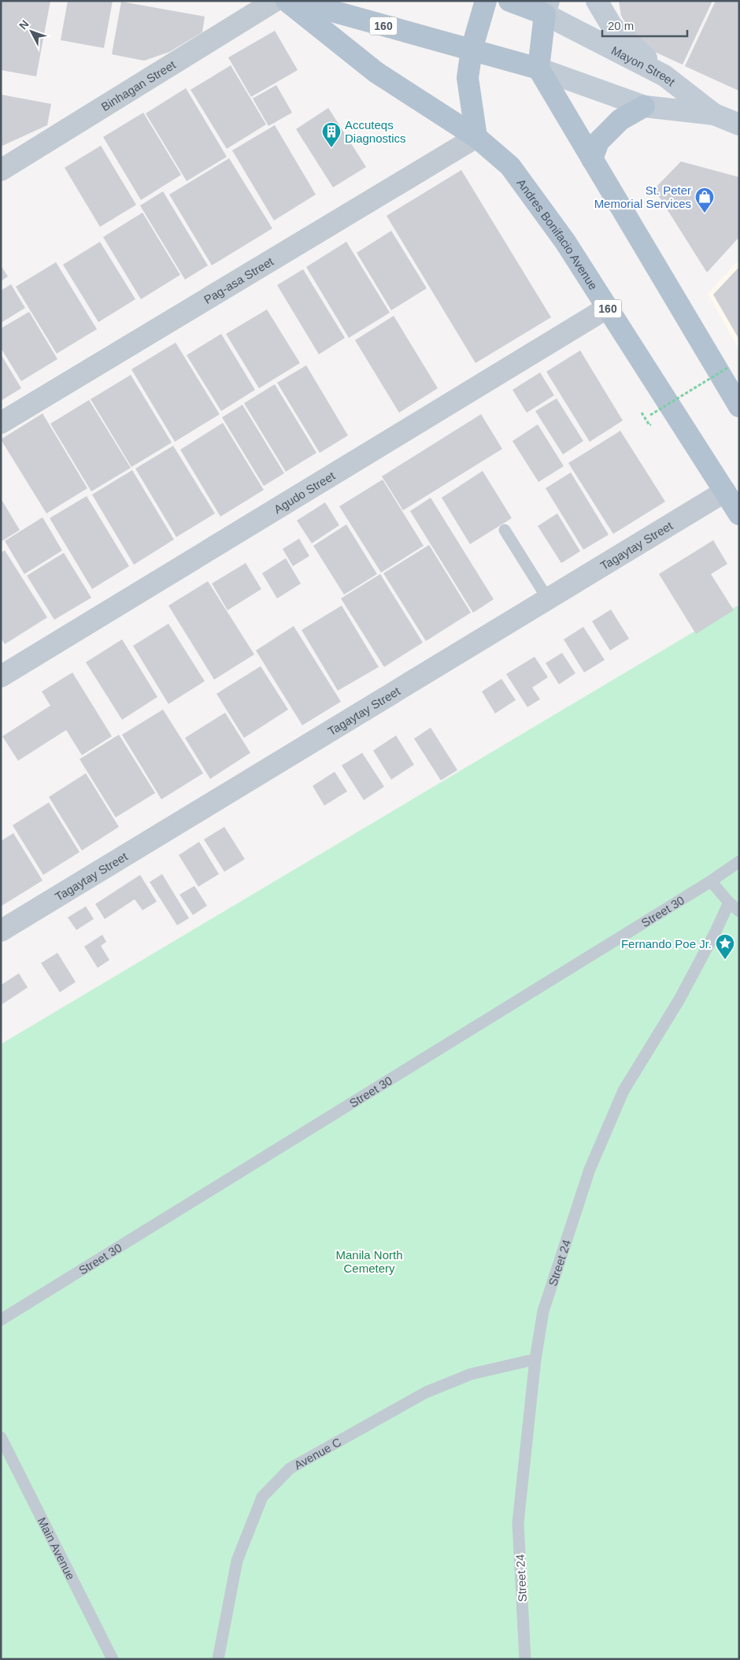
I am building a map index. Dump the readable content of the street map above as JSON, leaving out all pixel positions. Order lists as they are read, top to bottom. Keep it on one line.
{"streets":{"main road":["160","Mayon Street","Andres Bonifacio Avenue"],"street":["Binhagan Street","Pag-asa Street","Agudo Street","Tagaytay Street"],"lane":["Street 30","Street 24","Avenue C","Main Avenue"]},"crossings":[["160","Mayon Street"],["Andres Bonifacio Avenue","Pag-asa Street"],["Andres Bonifacio Avenue","Agudo Street"],["Andres Bonifacio Avenue","Tagaytay Street"],["Street 24","Avenue C"]],"parks":["Manila North Cemetery"],"places":{"building":["Accuteqs Diagnostics"],"shop":["St. Peter Memorial Services"],"place":["Fernando Poe Jr."]},"scale_bar":"20 m","north":"top left"}
